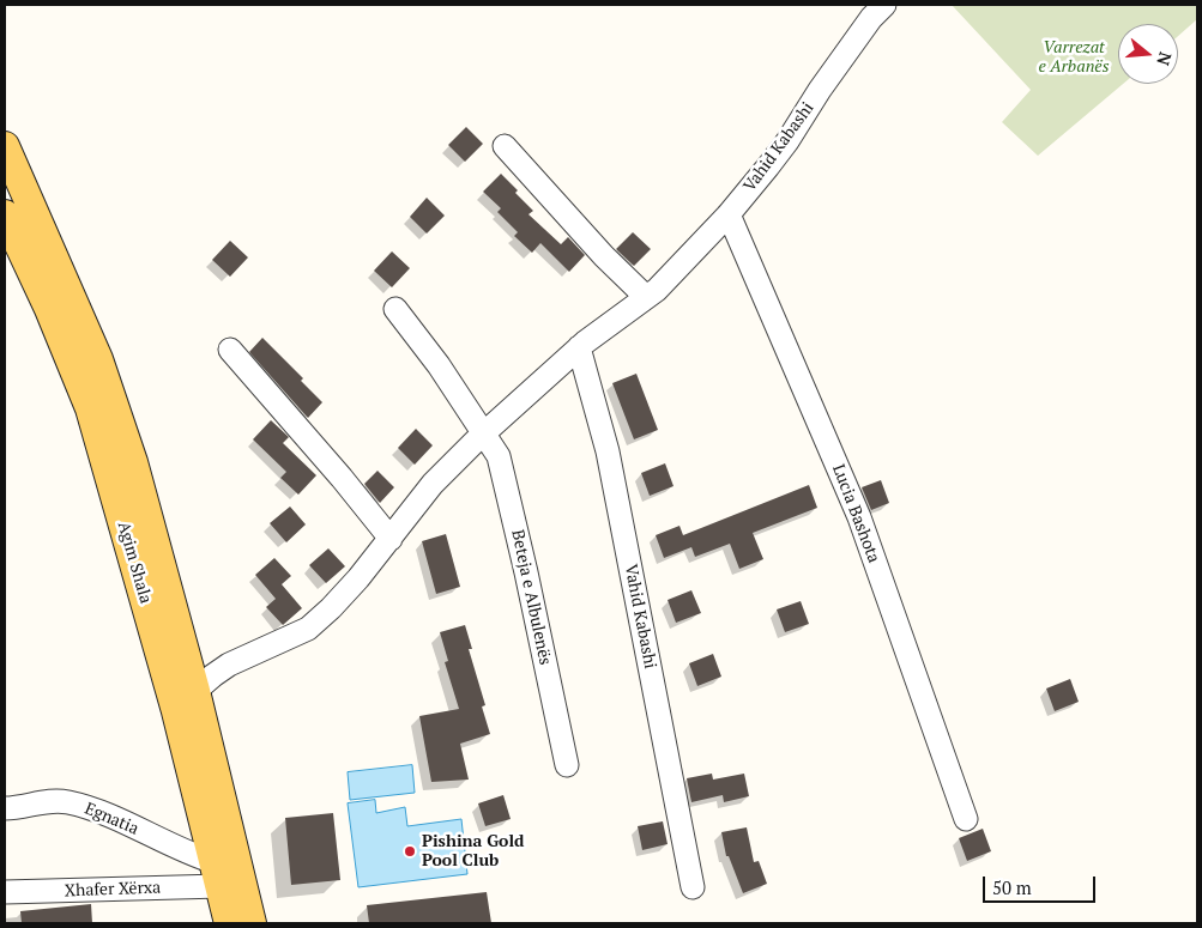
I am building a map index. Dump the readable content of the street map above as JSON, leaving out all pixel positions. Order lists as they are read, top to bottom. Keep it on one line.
{"streets":{"main road":["Agim Shala"],"street":["Vahid Kabashi","Lucia Bashota","Beteja e Albulenës","Egnatia","Xhafer Xërxa"]},"crossings":[["Vahid Kabashi","Lucia Bashota"],["Vahid Kabashi","Agim Shala"],["Vahid Kabashi","Beteja e Albulenës"],["Agim Shala","Egnatia"],["Agim Shala","Xhafer Xërxa"],["Egnatia","Xhafer Xërxa"]],"parks":["Varrezat e Arbanës"],"places":["Pishina Gold Pool Club"],"scale_bar":"50 m","north":"right"}
